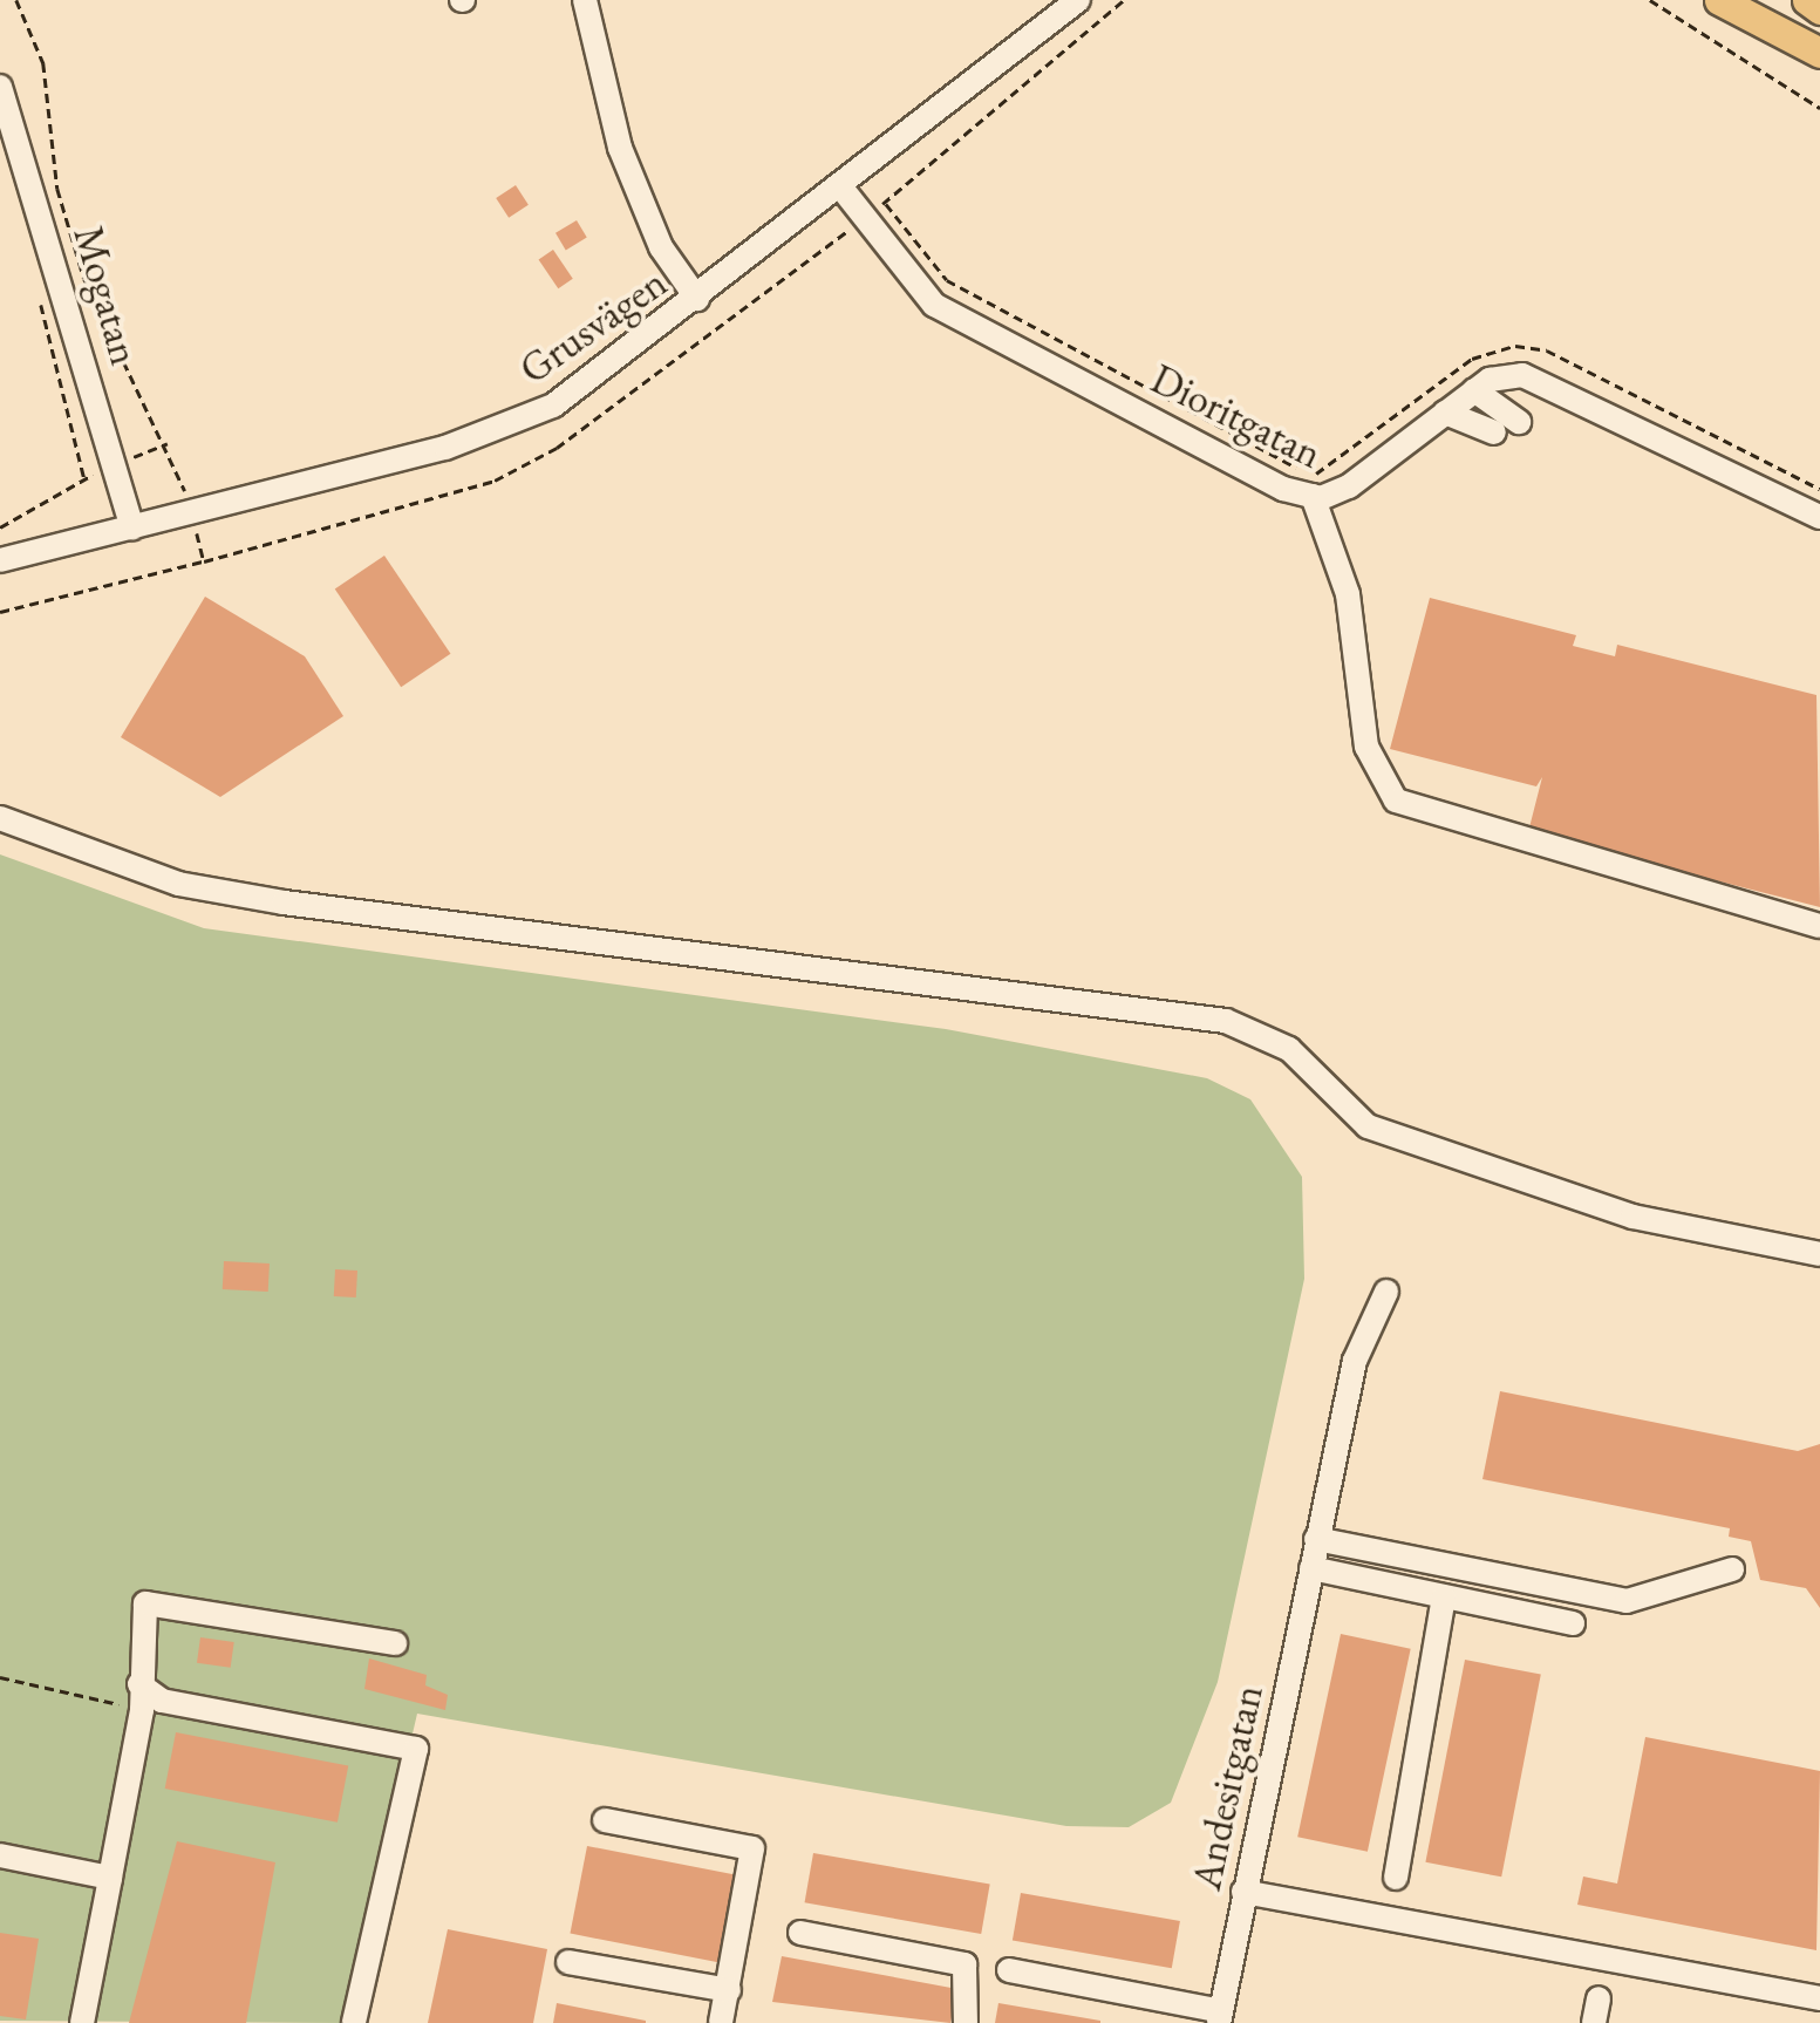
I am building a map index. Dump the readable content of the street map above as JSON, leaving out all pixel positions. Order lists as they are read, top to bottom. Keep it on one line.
{"streets":{"street":["Mogatan","Grusvägen","Dioritgatan","Andesitgatan"]},"crossings":[["Mogatan","Grusvägen"],["Grusvägen","Dioritgatan"]]}
